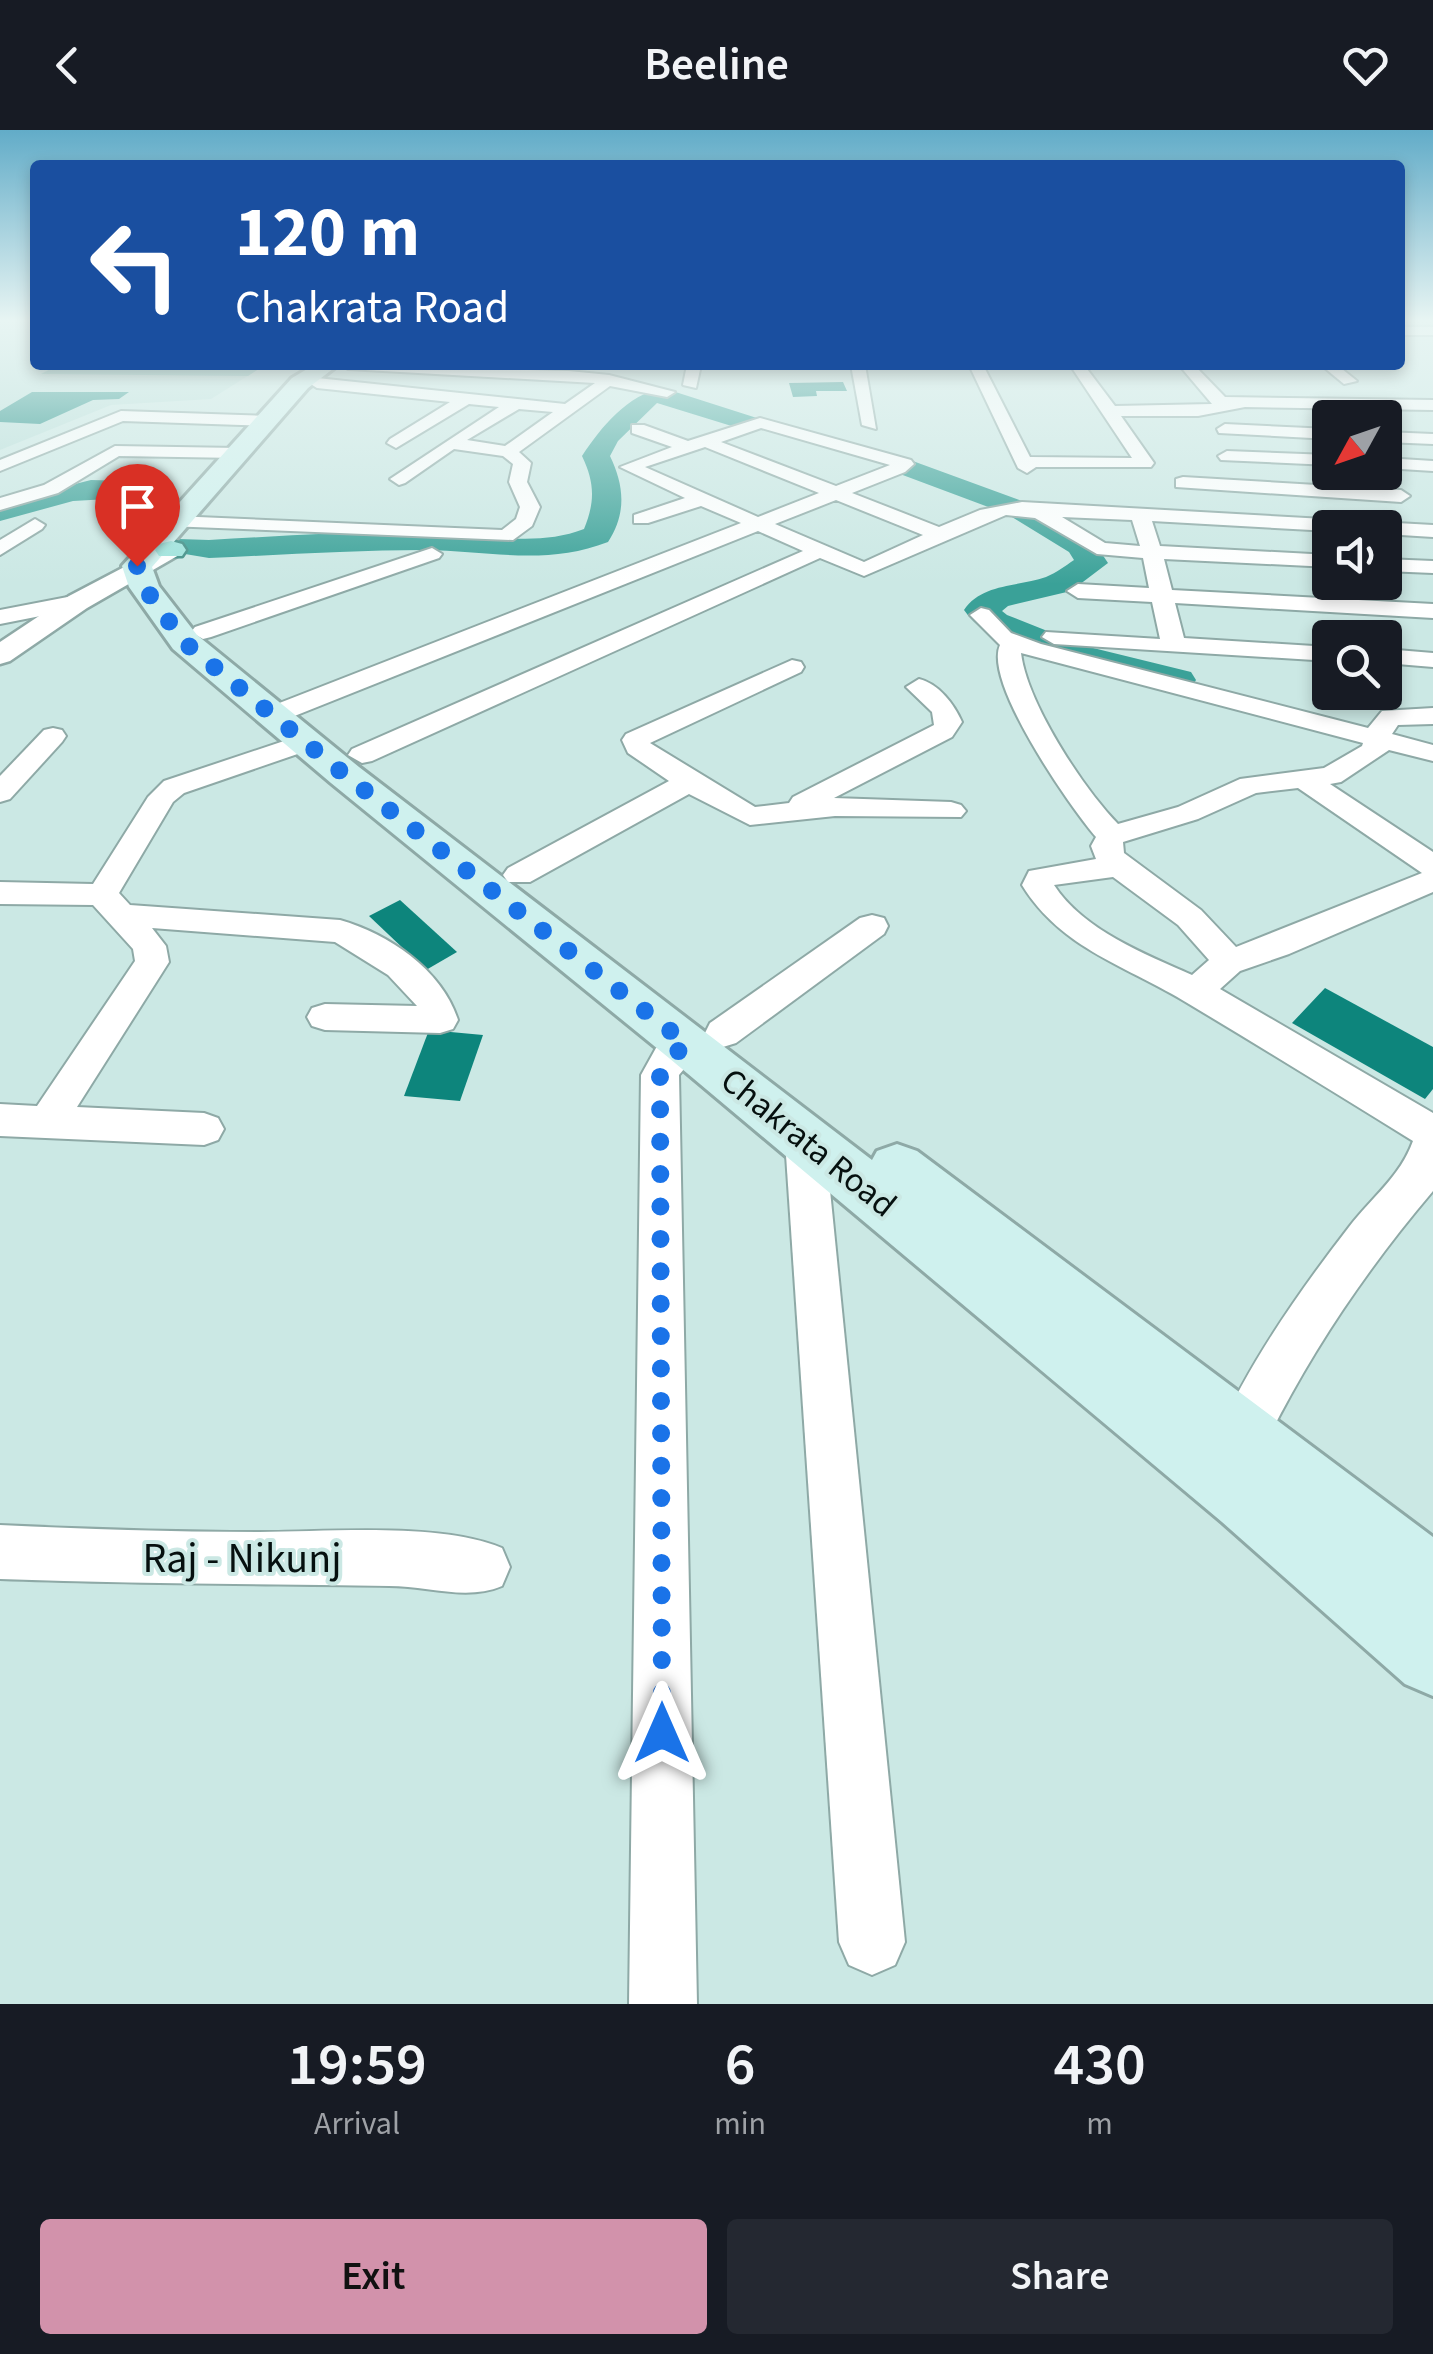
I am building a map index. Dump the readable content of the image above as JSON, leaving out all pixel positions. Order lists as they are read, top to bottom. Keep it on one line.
{"streets":{"main road":["Chakrata Road"],"street":["Raj - Nikunj"]},"north":"bottom left","page":{"header":"Beeline","turn":["120 m","Chakrata Road"],"eta":["19:59","Arrival","6","min","430","m"],"buttons":["Exit","Share"]}}
